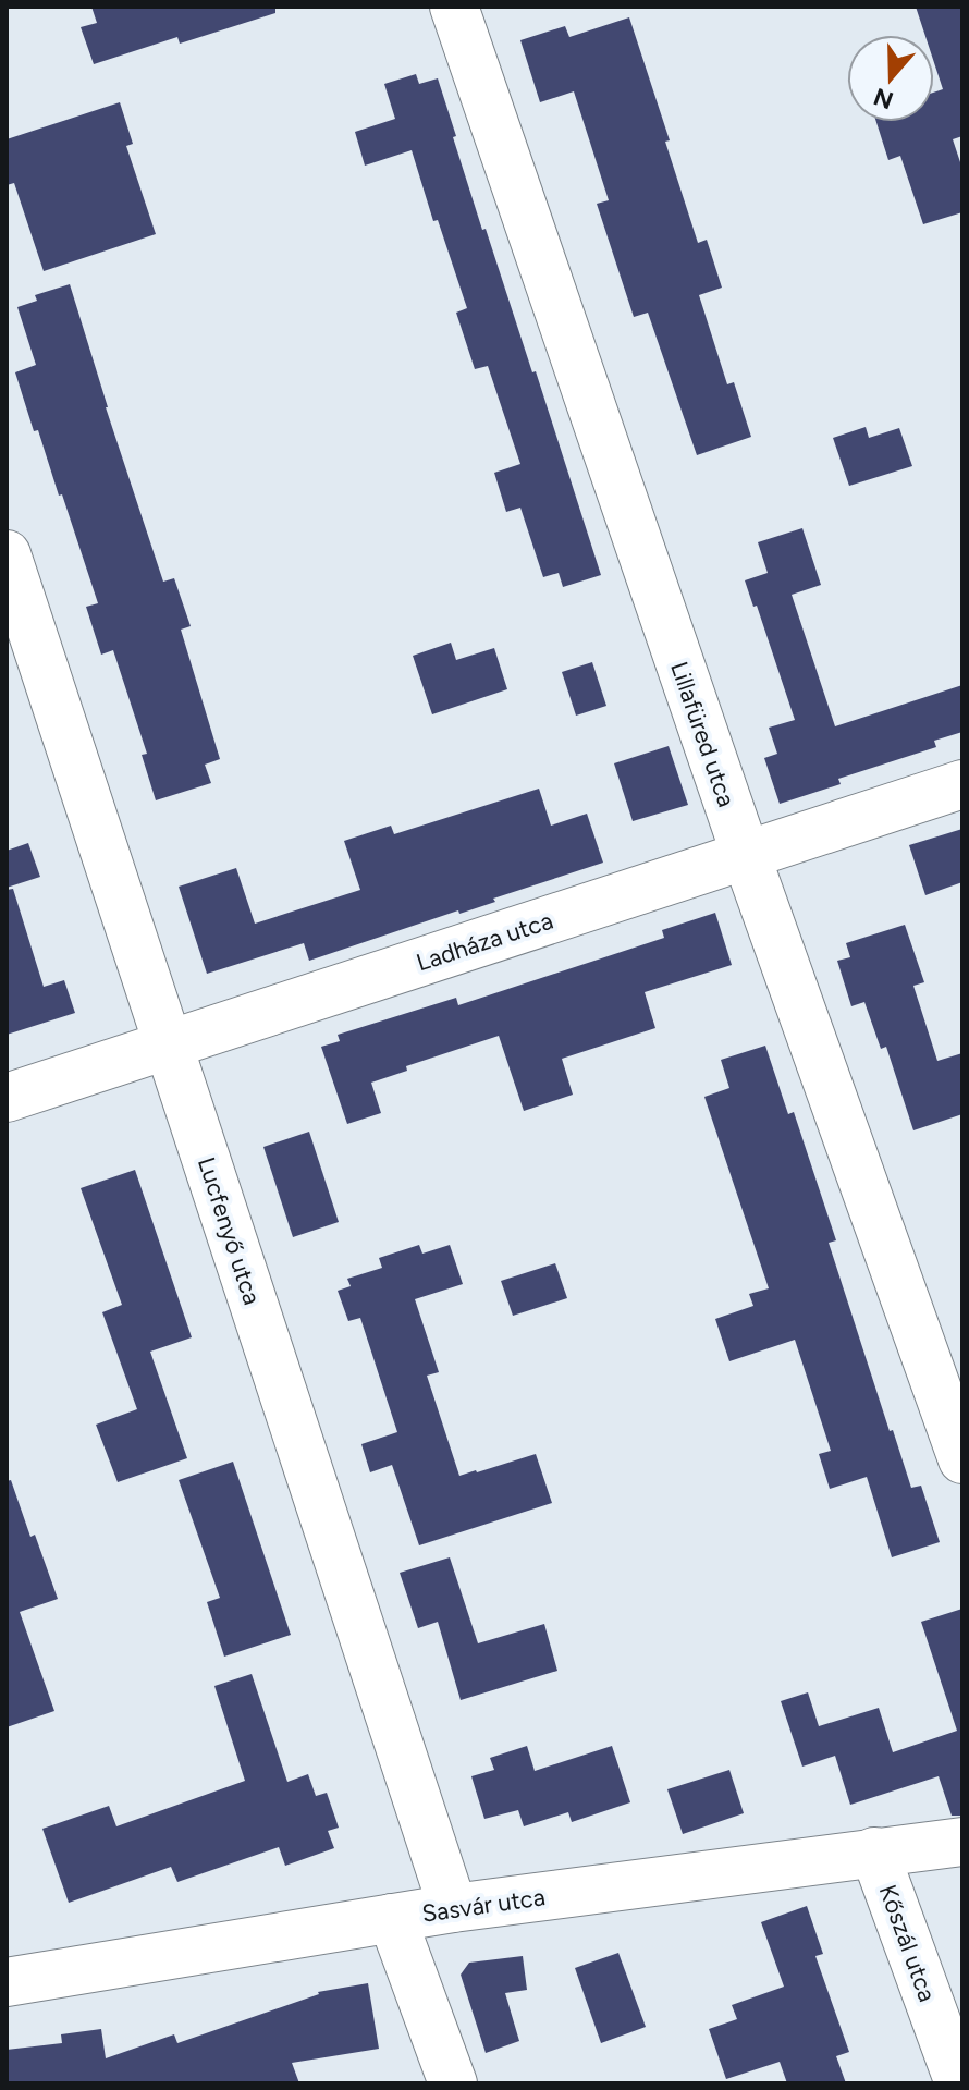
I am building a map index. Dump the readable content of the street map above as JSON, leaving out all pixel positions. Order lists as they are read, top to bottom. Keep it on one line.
{"streets":{"street":["Lillafüred utca","Ladháza utca","Lucfenyő utca","Sasvár utca","Kőszál utca"]},"crossings":[["Lillafüred utca","Ladháza utca"],["Ladháza utca","Lucfenyő utca"],["Lucfenyő utca","Sasvár utca"],["Sasvár utca","Kőszál utca"]],"north":"bottom"}
